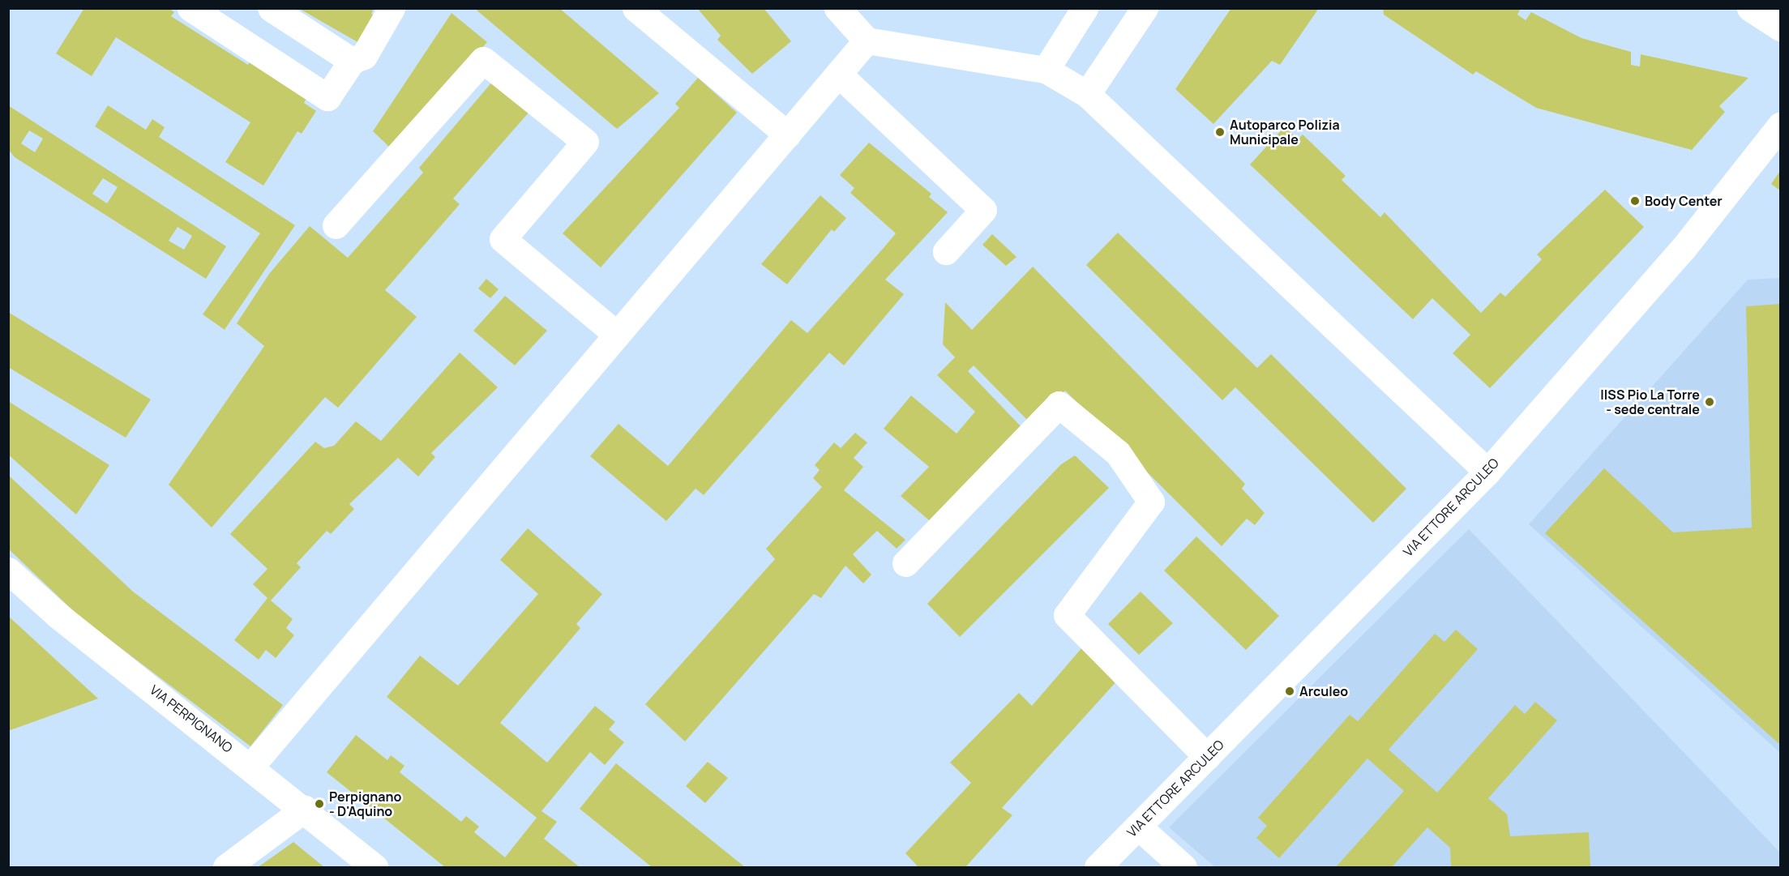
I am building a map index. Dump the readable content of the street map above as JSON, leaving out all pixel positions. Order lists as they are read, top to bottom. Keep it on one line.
{"streets":{"street":["VIA ETTORE ARCULEO","VIA PERPIGNANO"]},"places":["Autoparco Polizia Municipale","Body Center","IISS Pio La Torre - sede centrale","Arculeo","Perpignano - D'Aquino"]}
